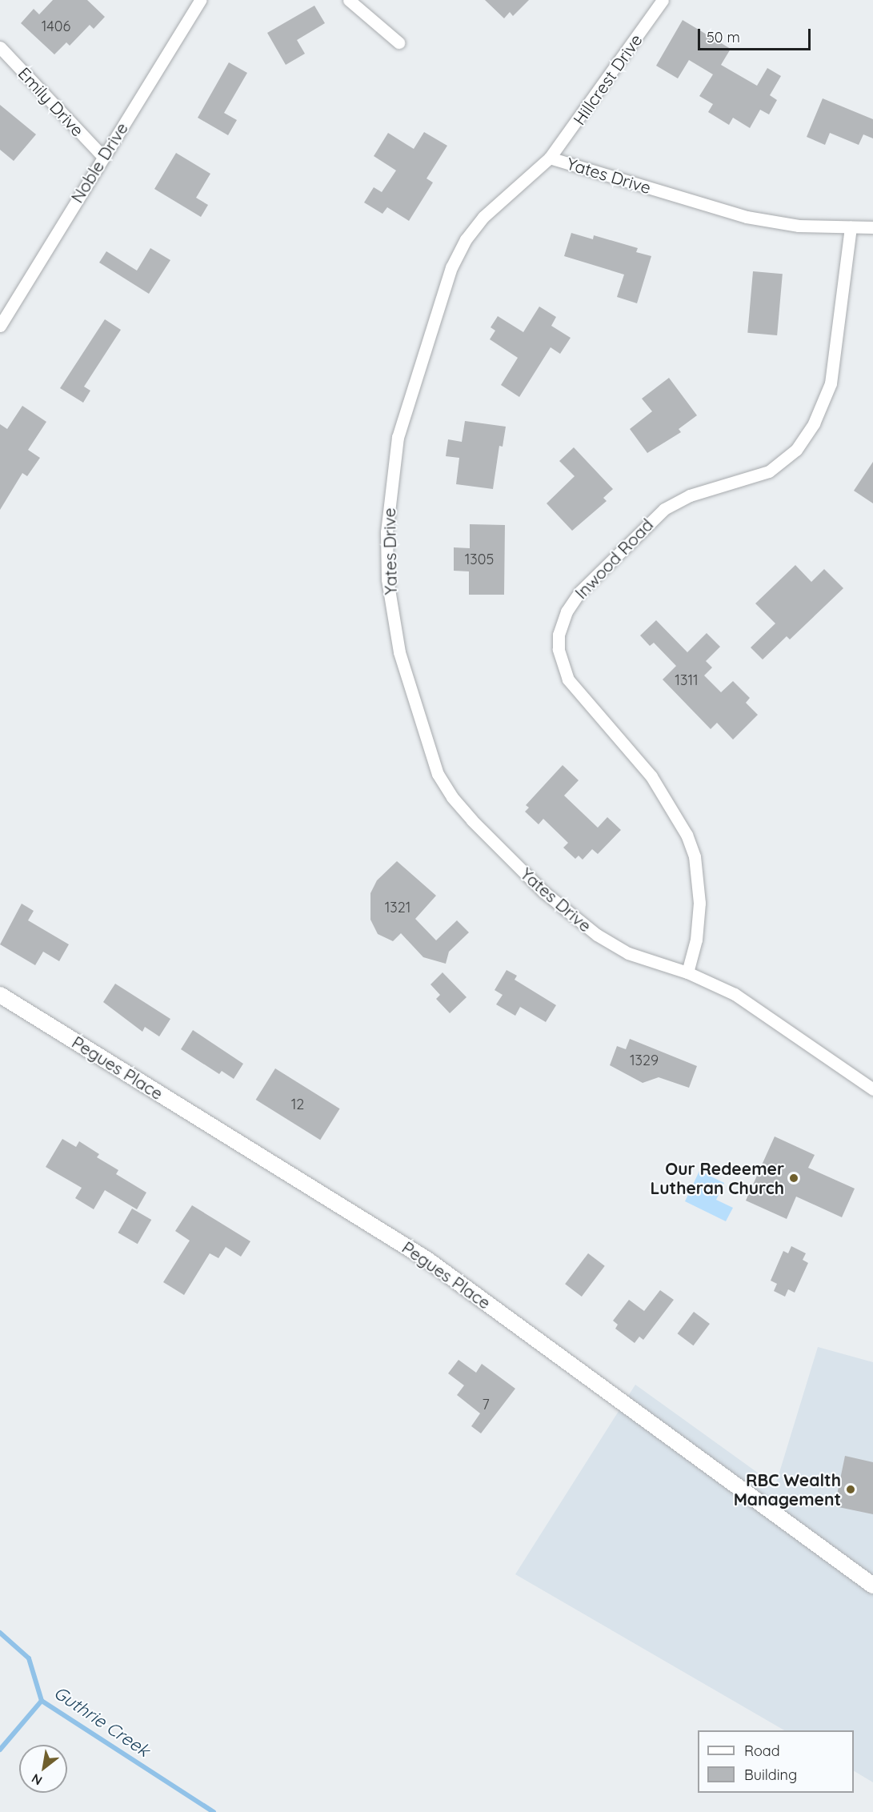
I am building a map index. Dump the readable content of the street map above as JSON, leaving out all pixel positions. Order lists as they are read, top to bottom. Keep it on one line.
{"streets":{"street":["Hillcrest Drive","Emily Drive","Noble Drive","Yates Drive","Inwood Road","Pegues Place"]},"crossings":[["Hillcrest Drive","Yates Drive"],["Emily Drive","Noble Drive"],["Yates Drive","Inwood Road"]],"water":["Guthrie Creek"],"places":["Our Redeemer Lutheran Church","RBC Wealth Management"],"house_numbers":["1406","1305","1311","1321","1329","12","7"],"legend":["Road","Building"],"scale_bar":"50 m","north":"bottom left"}
